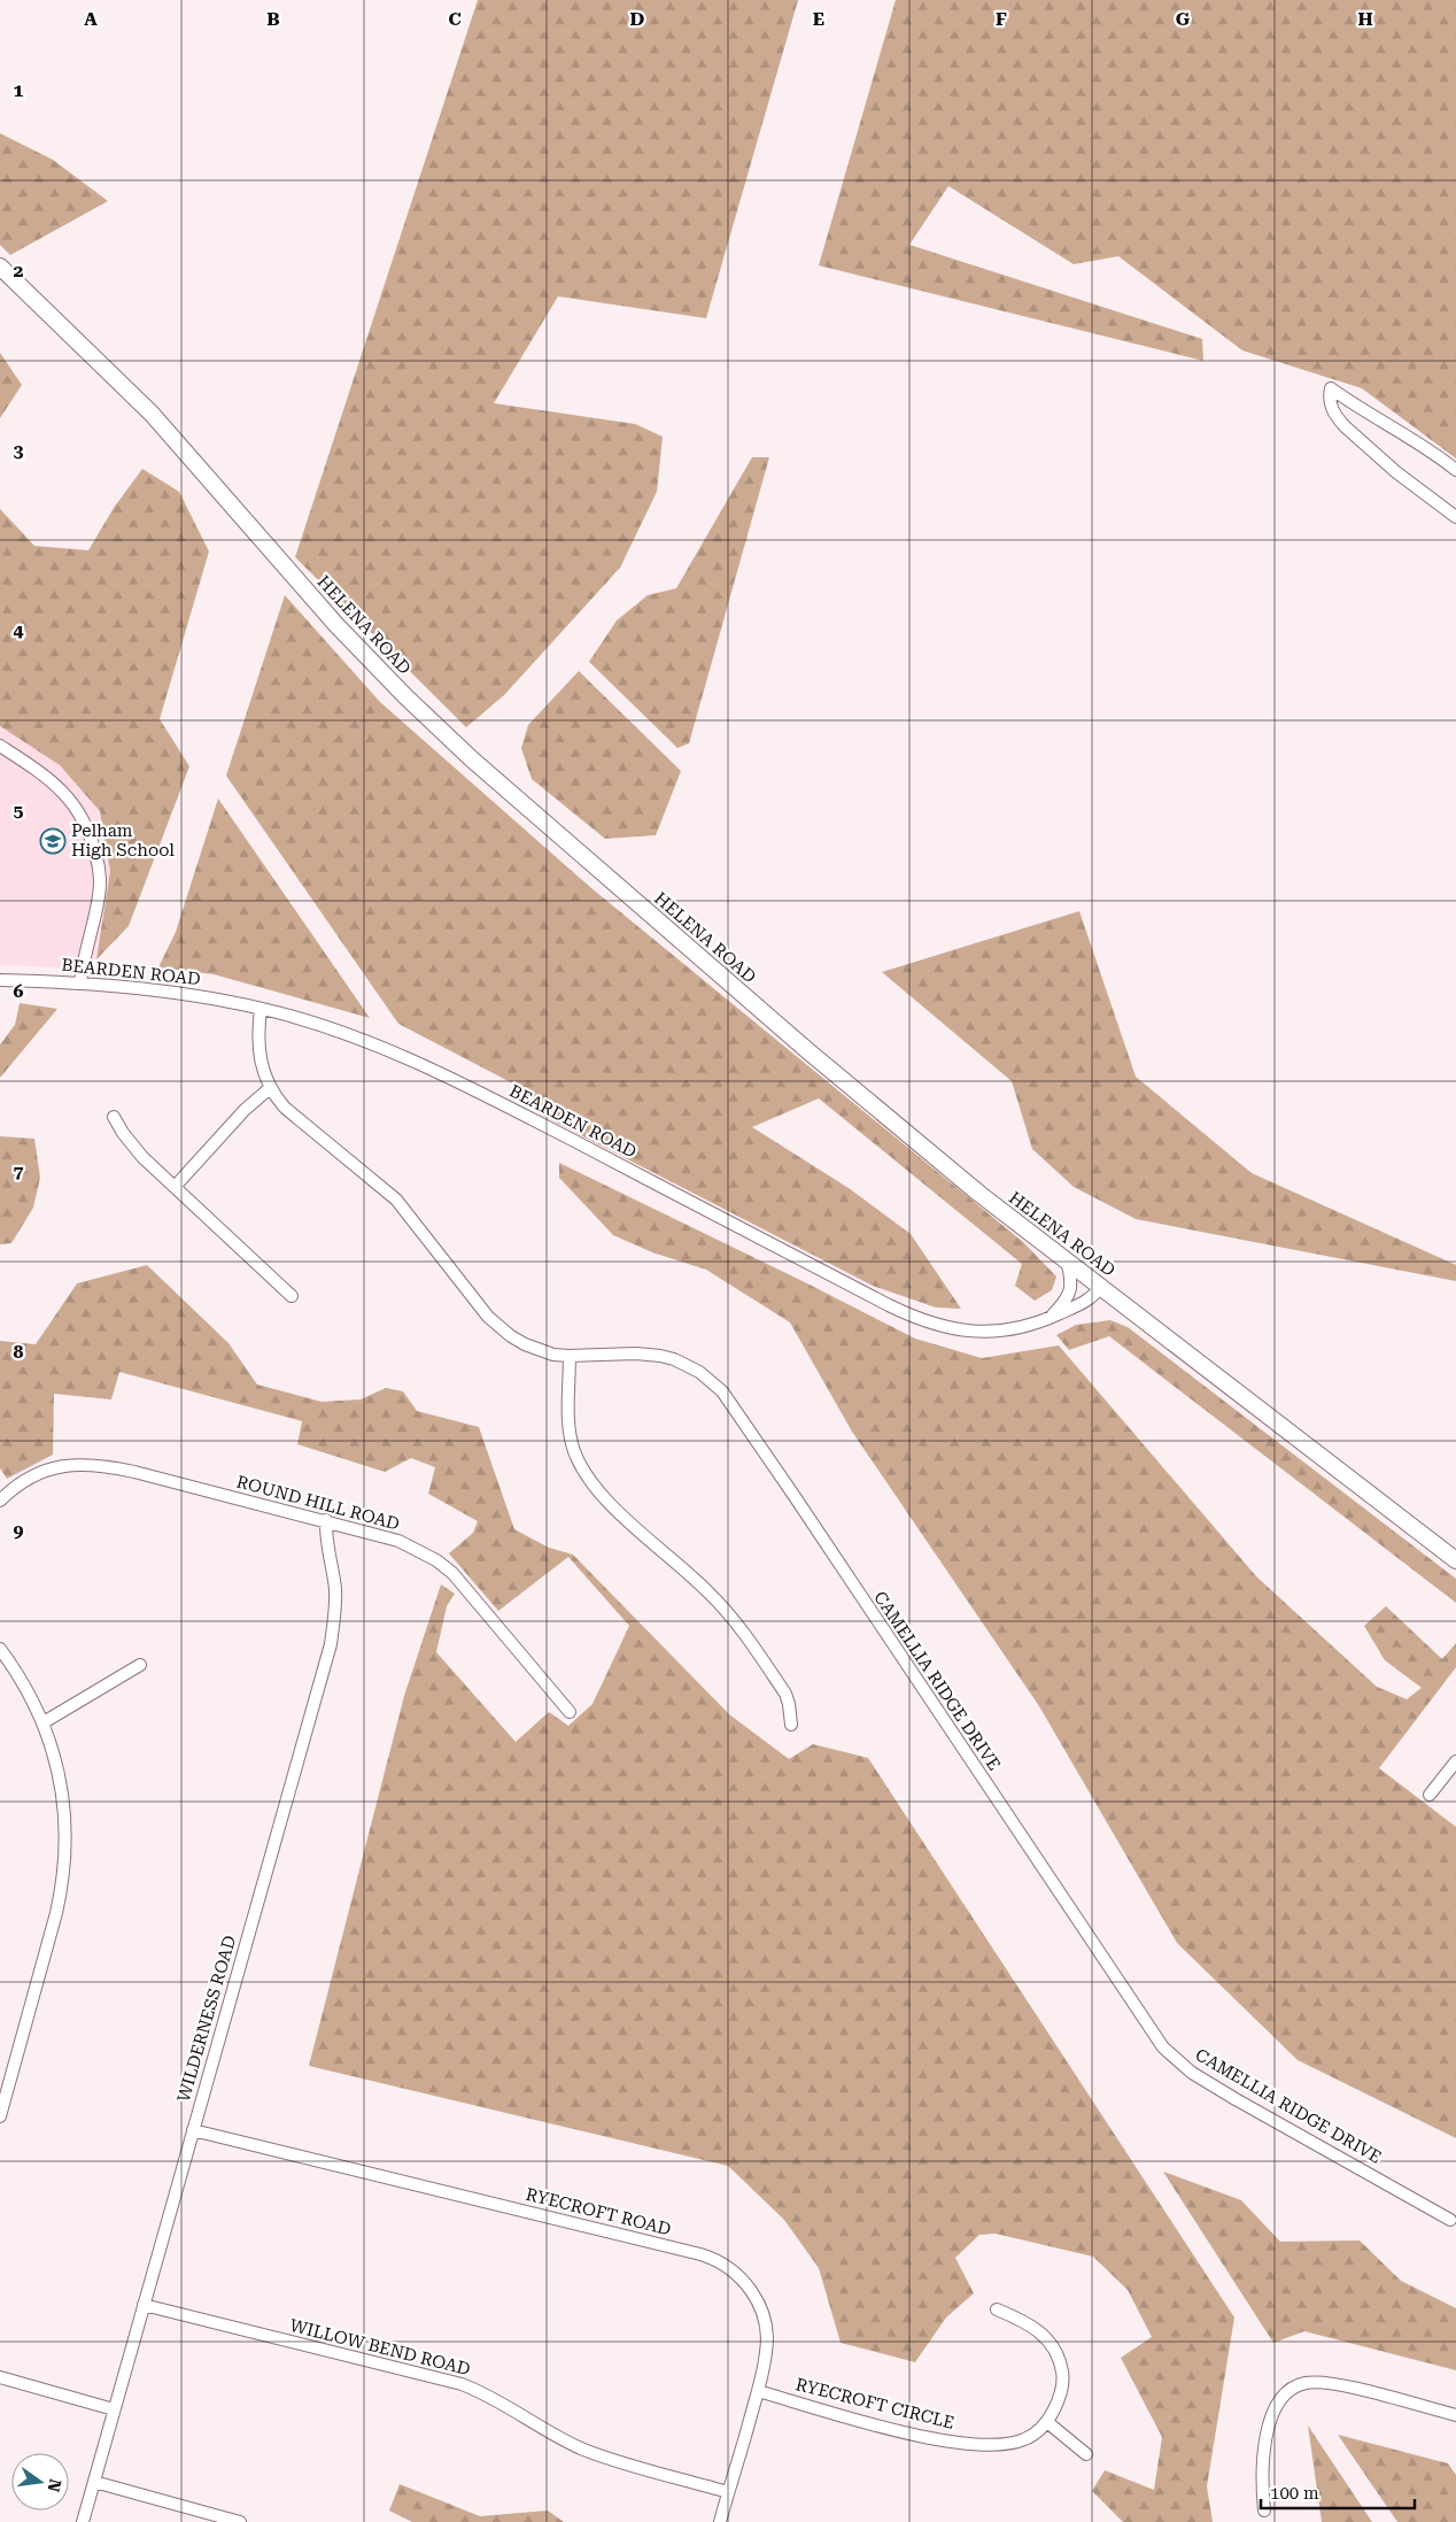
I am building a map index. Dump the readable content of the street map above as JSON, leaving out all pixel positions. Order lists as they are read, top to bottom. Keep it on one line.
{"streets":{"main road":["HELENA ROAD"],"street":["BEARDEN ROAD","ROUND HILL ROAD","CAMELLIA RIDGE DRIVE","WILDERNESS ROAD","RYECROFT ROAD","WILLOW BEND ROAD","RYECROFT CIRCLE"]},"crossings":[["HELENA ROAD","BEARDEN ROAD"],["ROUND HILL ROAD","WILDERNESS ROAD"],["WILDERNESS ROAD","RYECROFT ROAD"],["WILDERNESS ROAD","WILLOW BEND ROAD"],["RYECROFT ROAD","WILLOW BEND ROAD"],["RYECROFT ROAD","RYECROFT CIRCLE"]],"places":{"school or university":["Pelham High School"]},"scale_bar":"100 m","north":"right","grid":{"columns":["A","B","C","D","E","F","G","H"],"rows":["1","2","3","4","5","6","7","8","9"]}}
